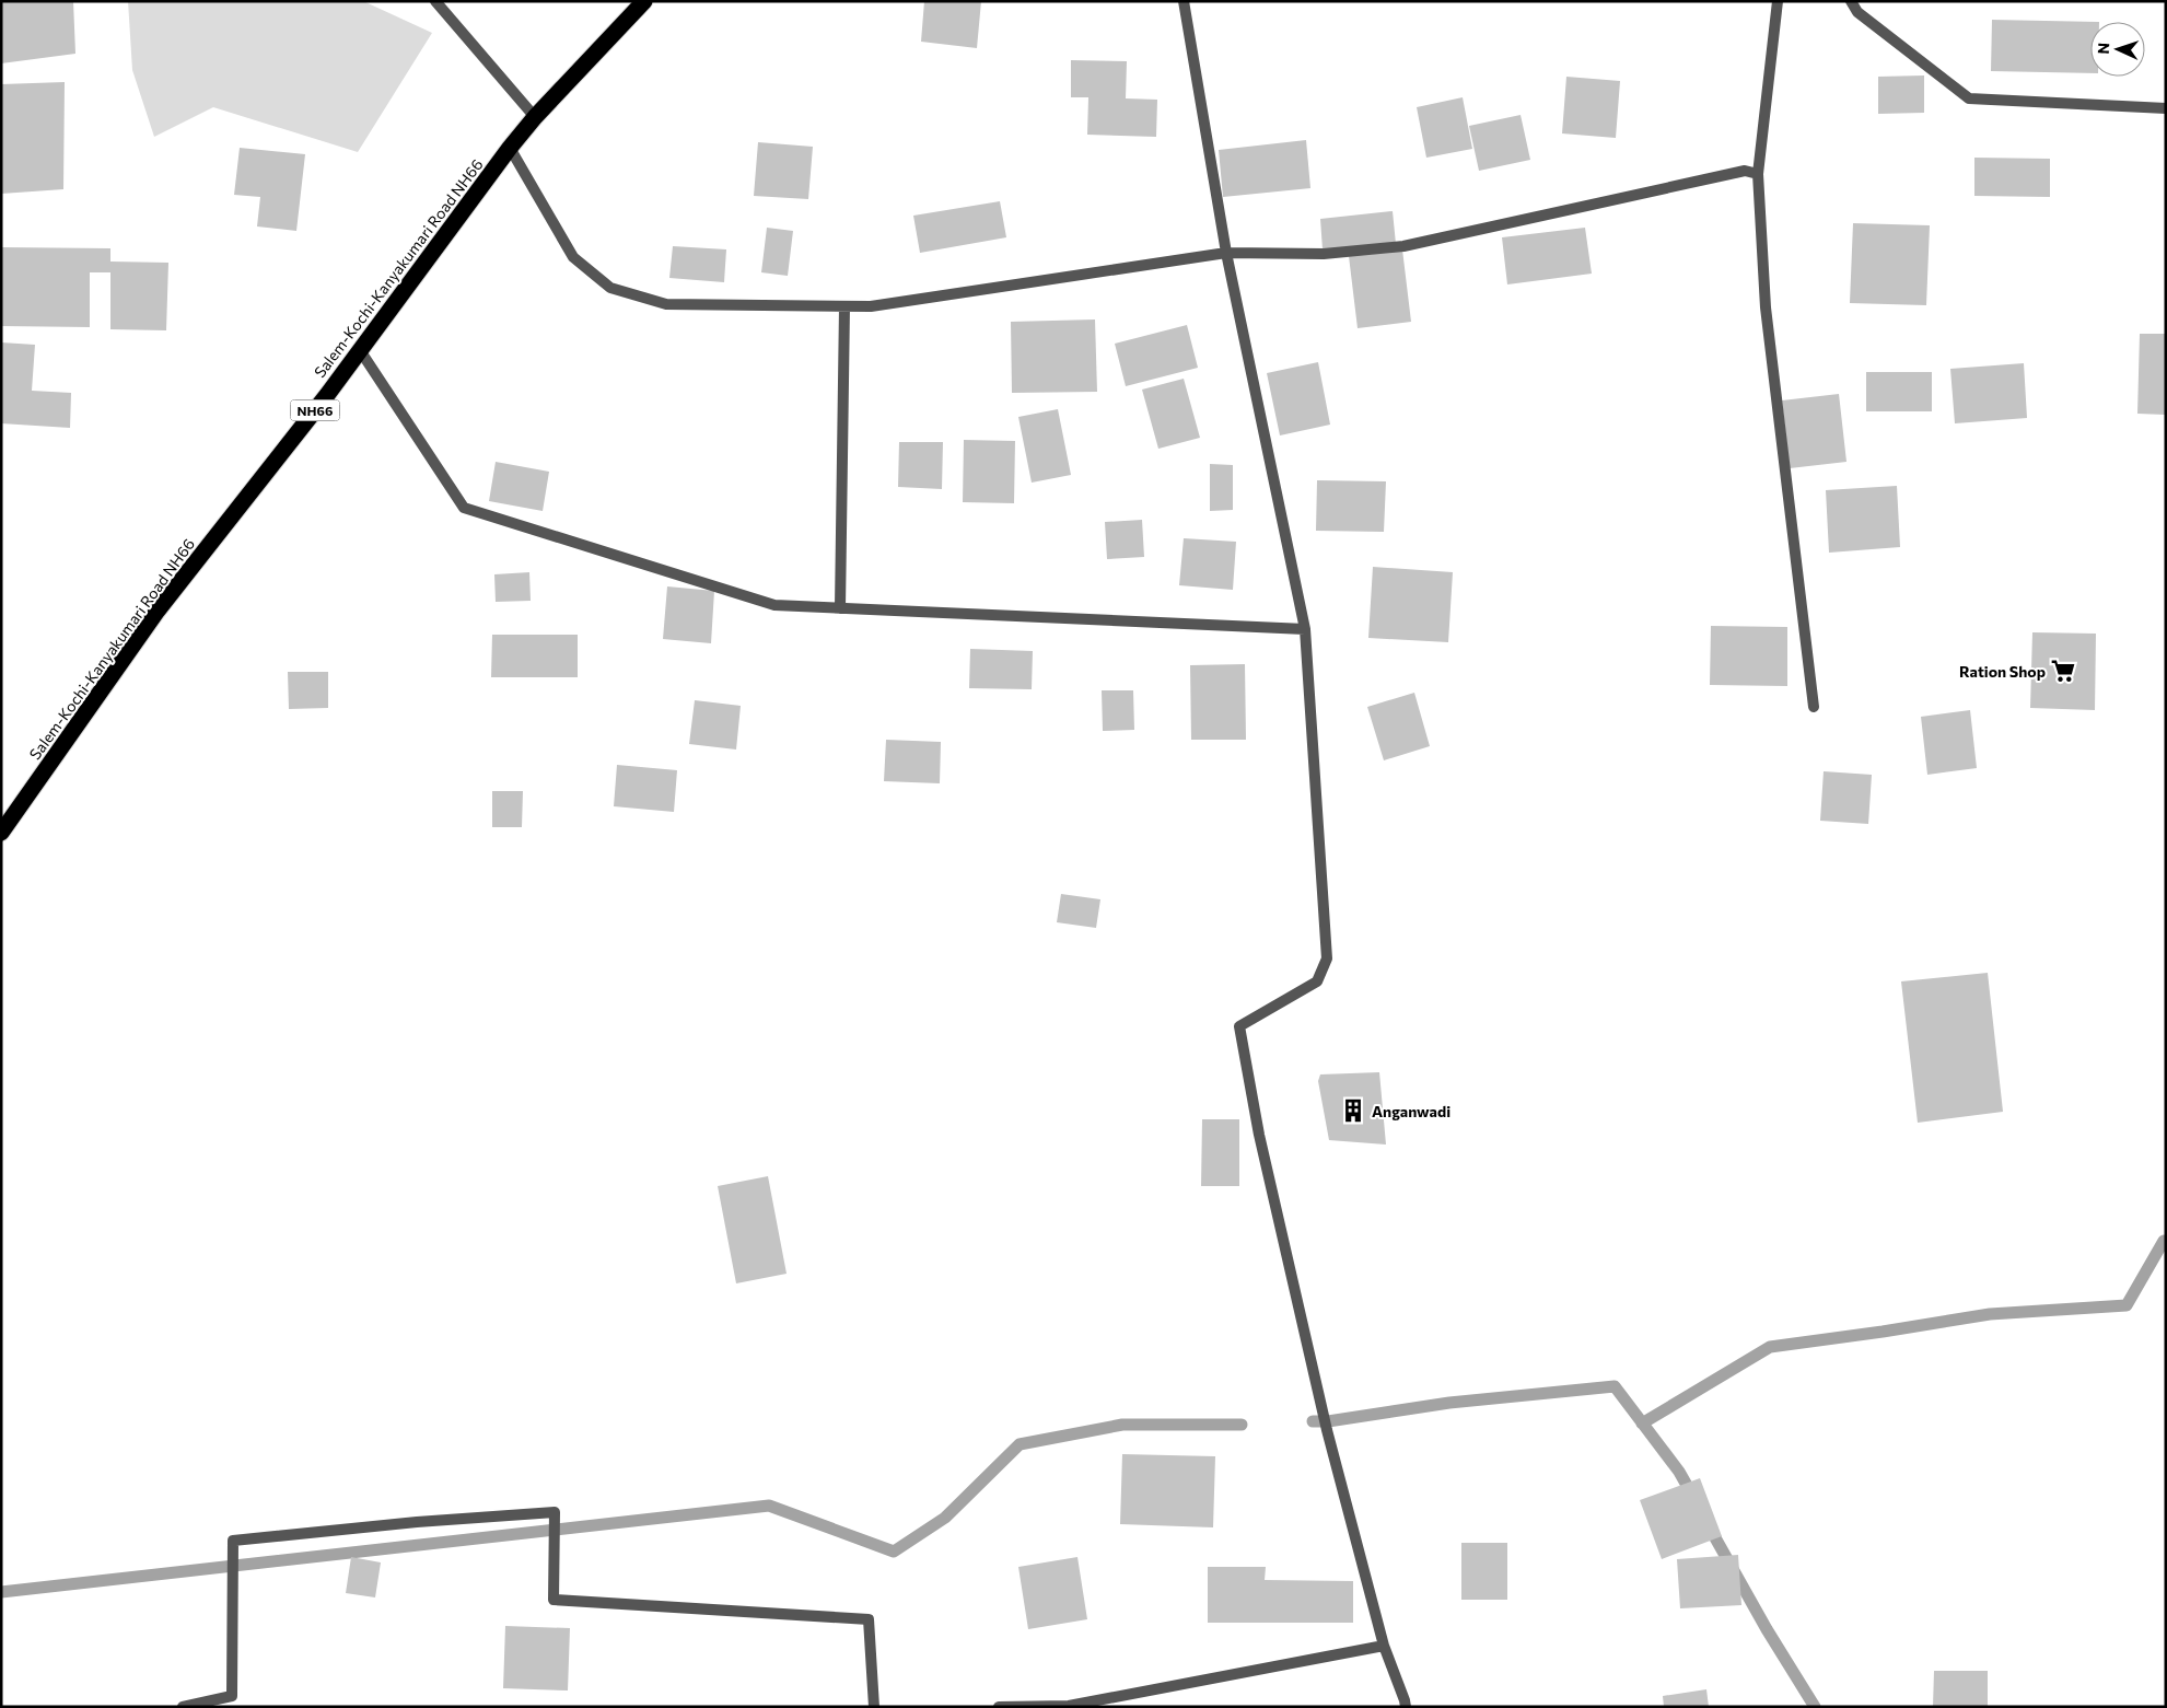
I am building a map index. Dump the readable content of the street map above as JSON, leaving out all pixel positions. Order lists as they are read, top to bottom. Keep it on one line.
{"streets":{"highway":["Salem-Kochi-Kanyakumari Road NH66","NH66"]},"places":{"supermarket":["Ration Shop"],"building":["Anganwadi"]},"north":"left"}
